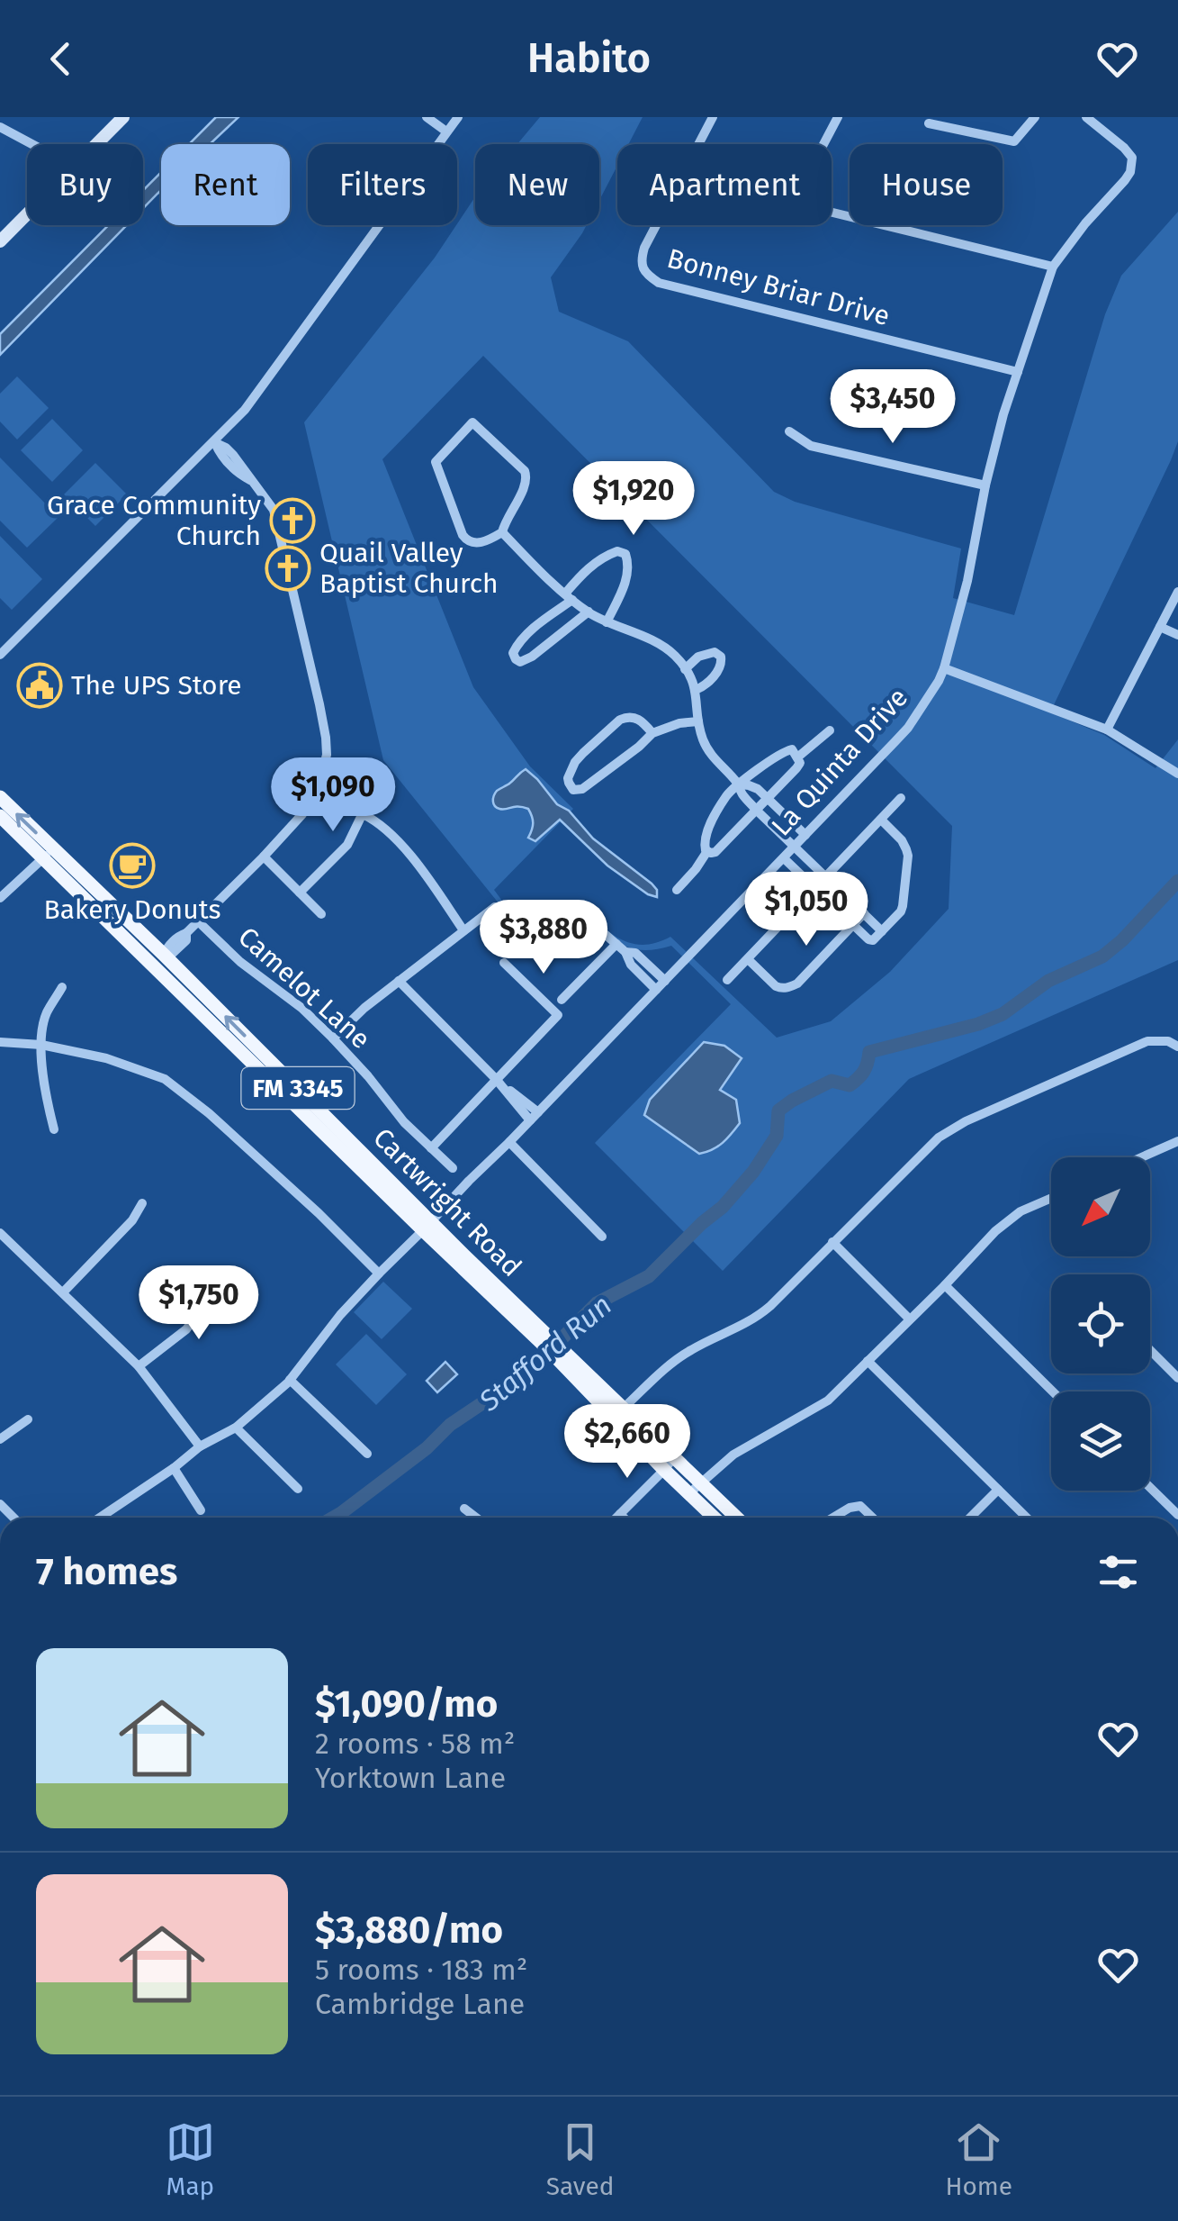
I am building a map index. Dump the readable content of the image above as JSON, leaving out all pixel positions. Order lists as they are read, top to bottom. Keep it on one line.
{"streets":{"main road":["FM 3345","Cartwright Road"],"street":["Bonney Briar Drive","La Quinta Drive","Camelot Lane"]},"crossings":[["Bonney Briar Drive","La Quinta Drive"],["La Quinta Drive","Cartwright Road"]],"water":["Stafford Run"],"places":{"church":["Grace Community Church","Quail Valley Baptist Church"],"public building":["The UPS Store"],"cafe":["Bakery Donuts"]},"north":"bottom left","page":{"header":"Habito","chip":["Buy","Rent","Filters","New","Apartment","House"],"price":["$3,450","$1,920","$1,090","$1,050","$3,880","$1,750","$2,660"],"heading":"7 homes","list":[{"name":"$1,090/mo","note":"2 rooms · 58 m² · Yorktown Lane"},{"name":"$3,880/mo","note":"5 rooms · 183 m² · Cambridge Lane"}],"tabs":["Map","Saved","Home"]}}
